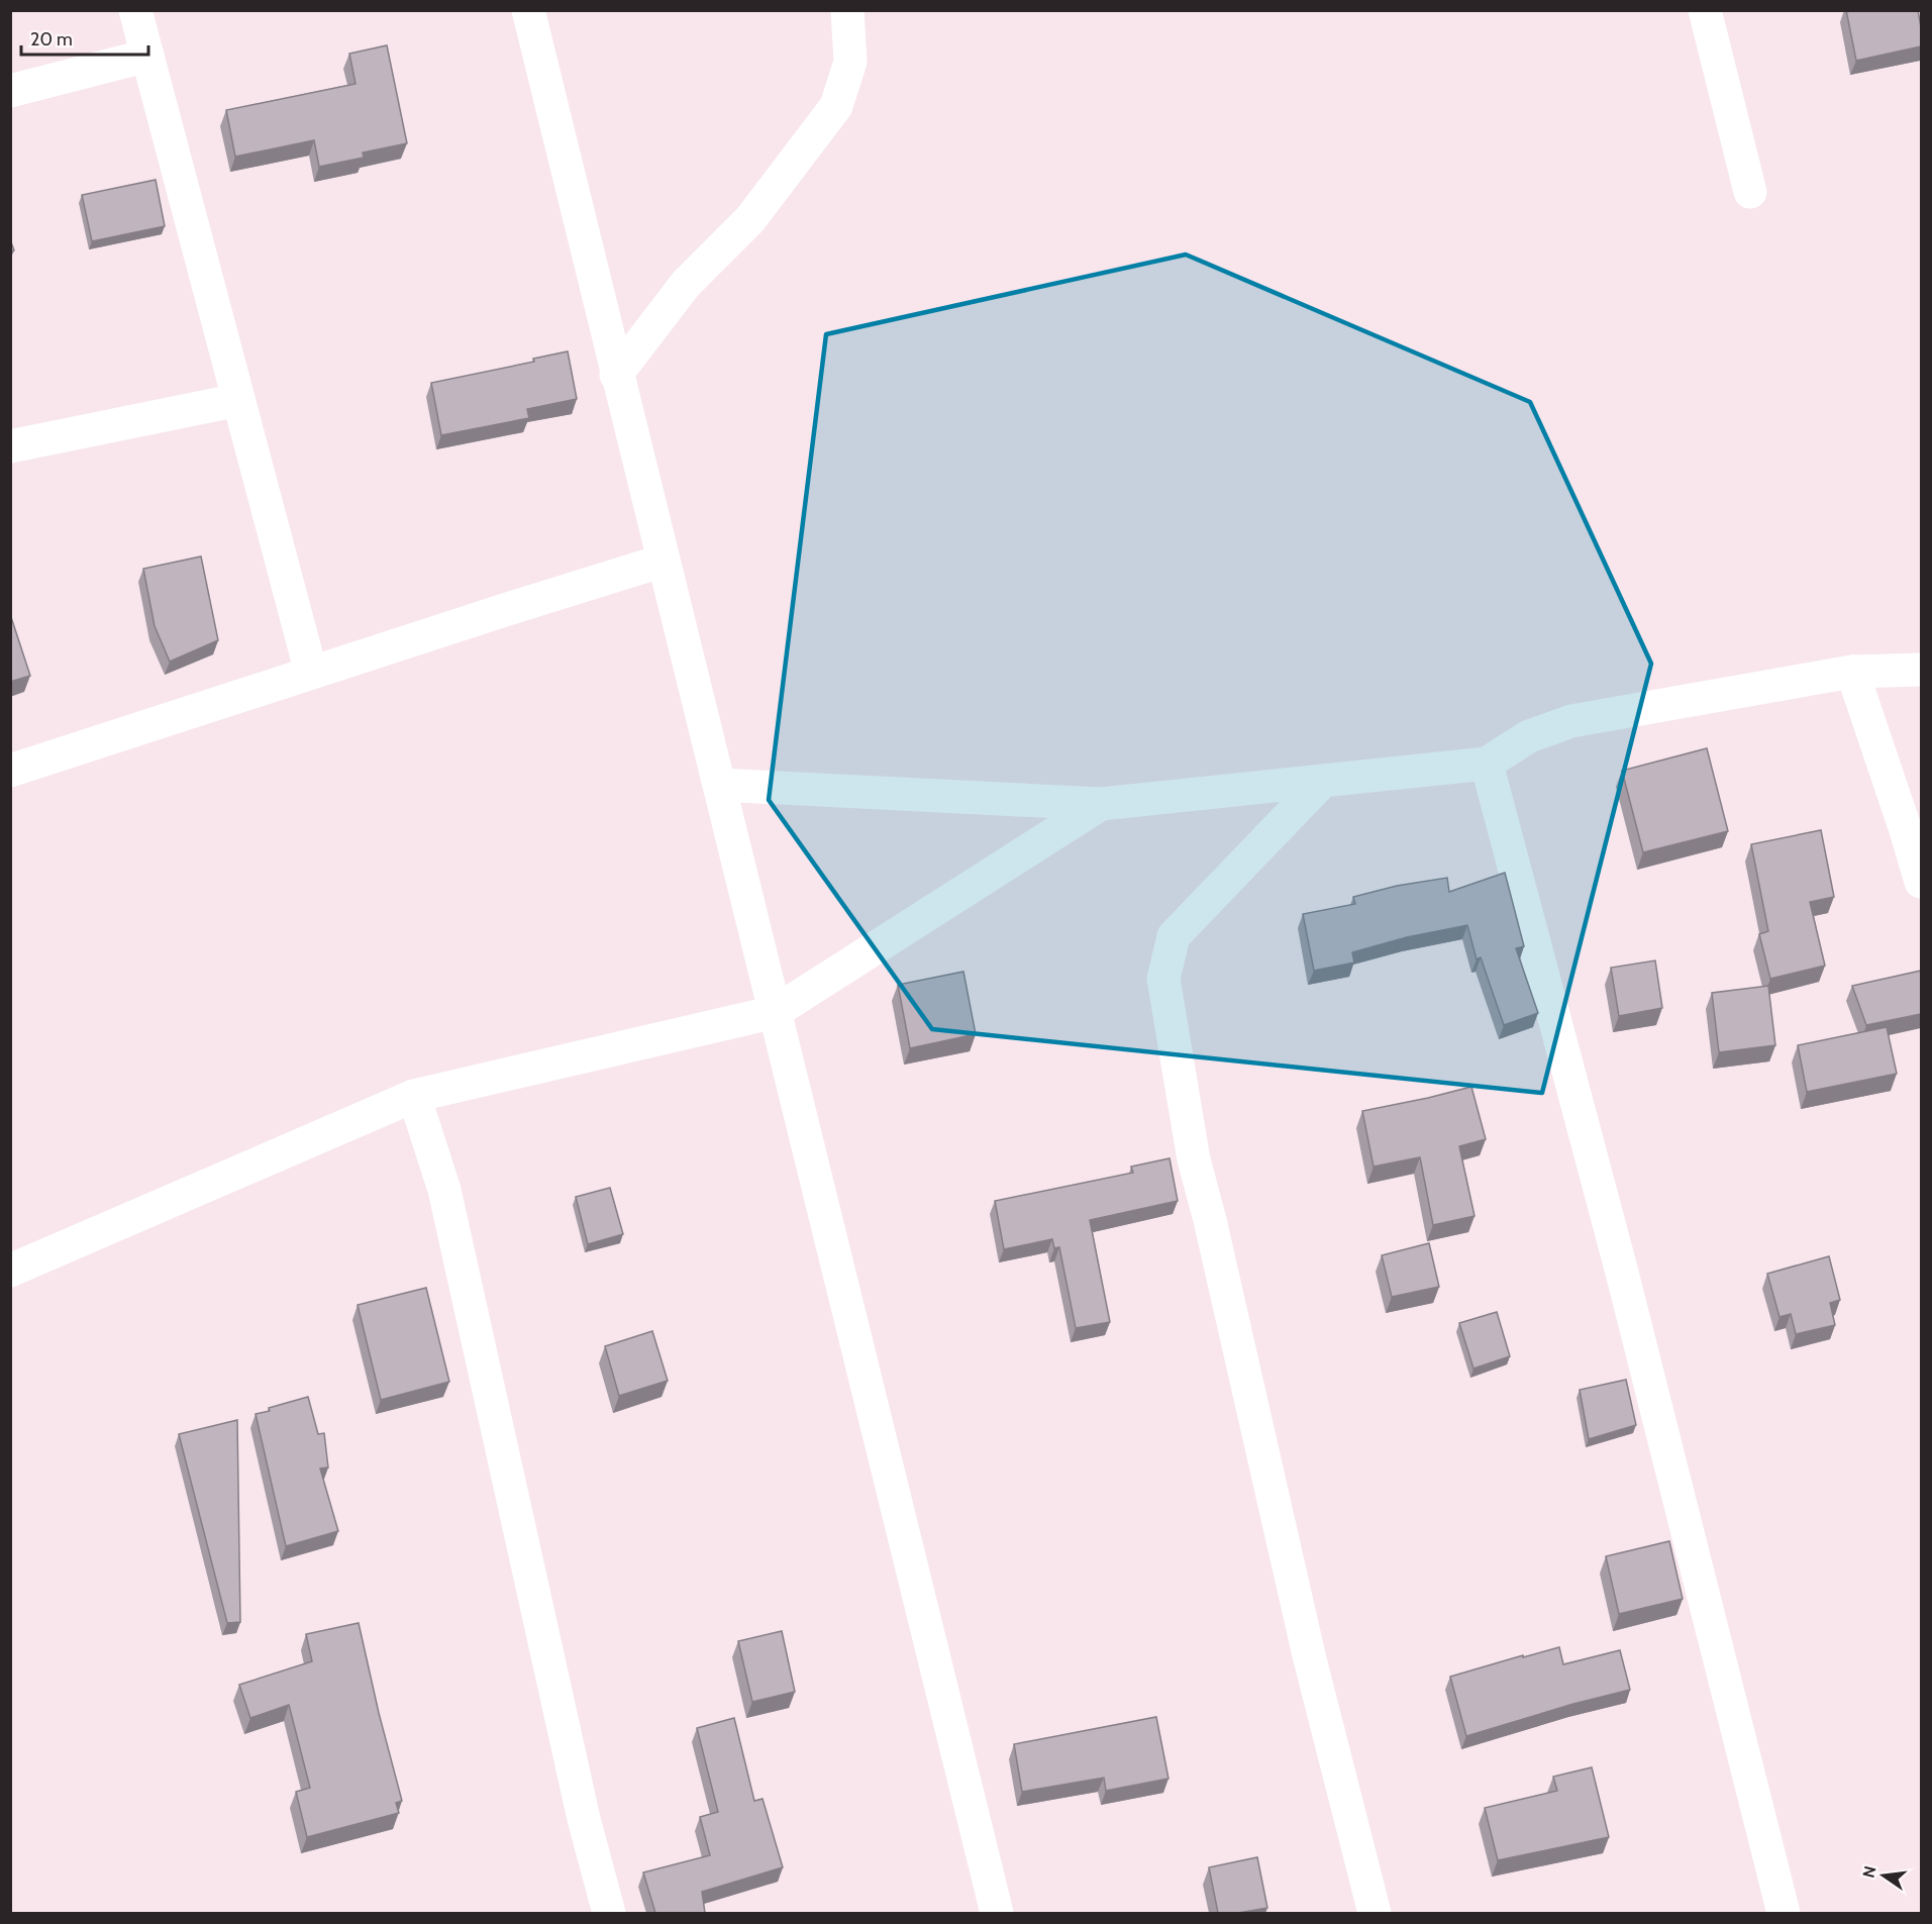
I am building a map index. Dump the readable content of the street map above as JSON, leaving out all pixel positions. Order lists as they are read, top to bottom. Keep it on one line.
{"scale_bar":"20 m","north":"left"}
